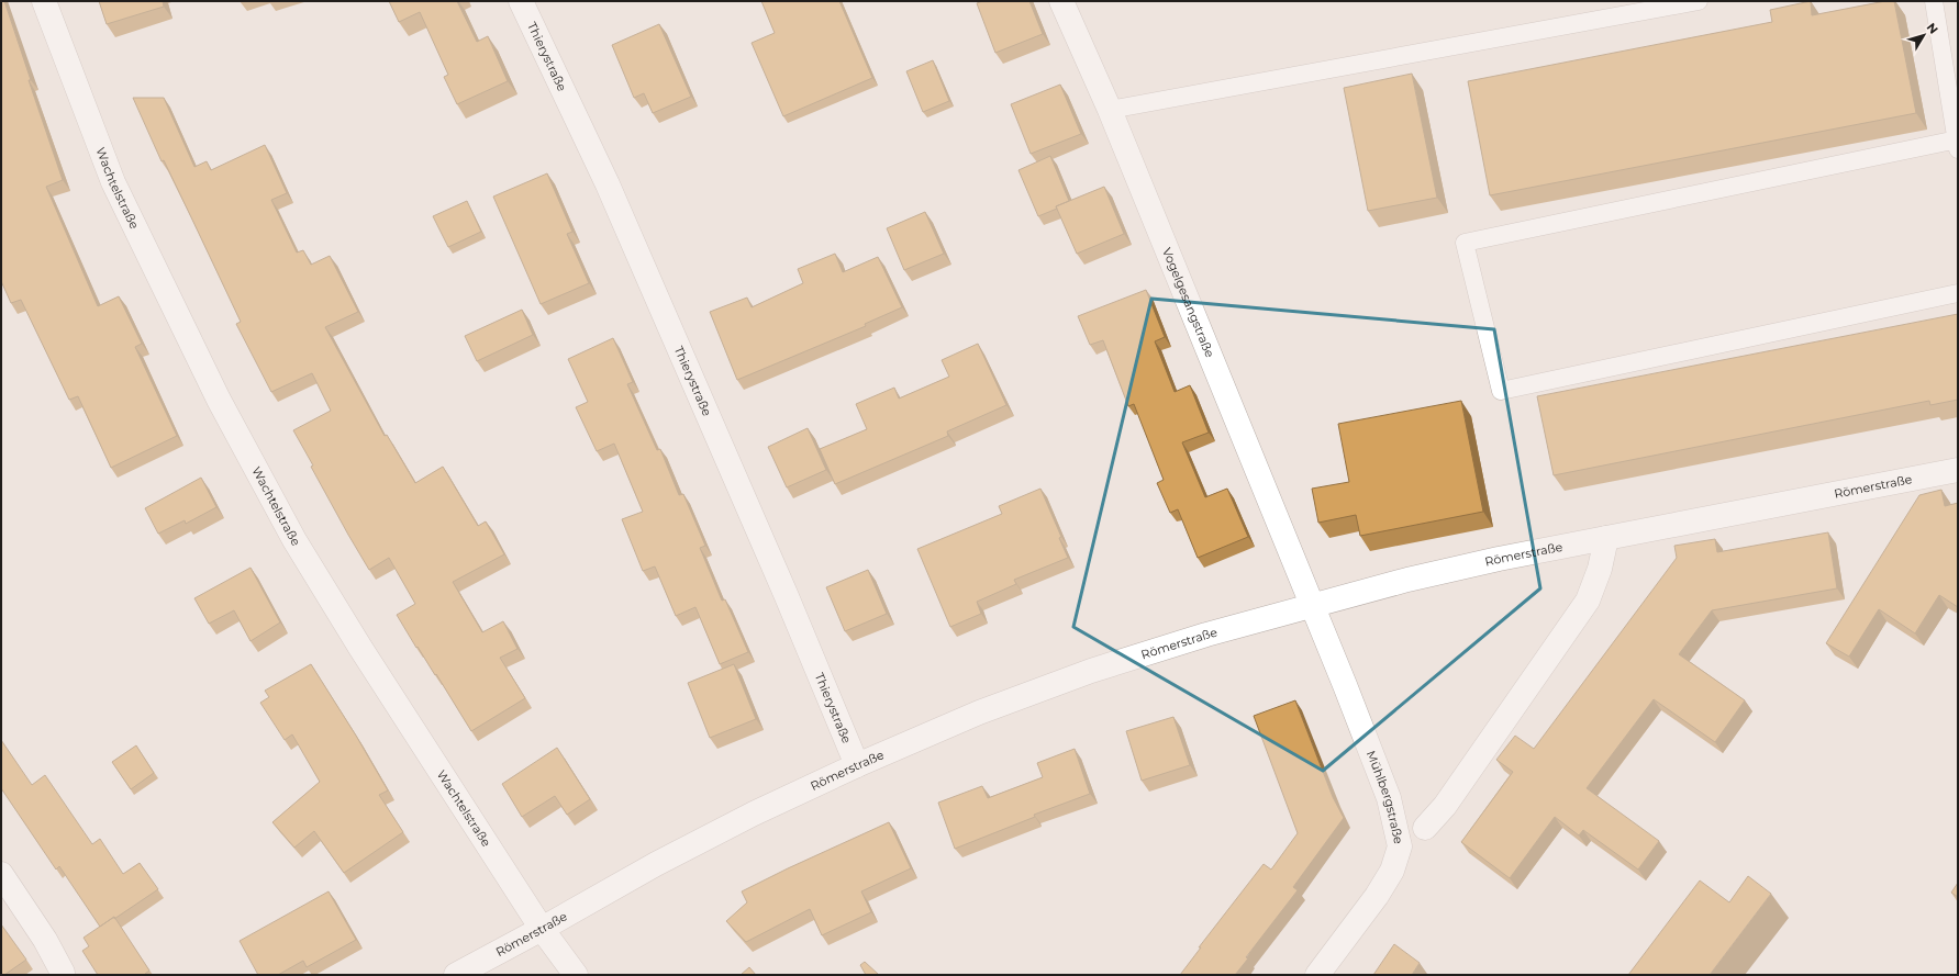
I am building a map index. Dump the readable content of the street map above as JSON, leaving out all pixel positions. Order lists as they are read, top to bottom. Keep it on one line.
{"streets":{"street":["Thierystraße","Wachtelstraße","Vogelgesangstraße","Römerstraße","Mühlbergstraße"]},"crossings":[["Thierystraße","Römerstraße"],["Wachtelstraße","Römerstraße"],["Vogelgesangstraße","Römerstraße"],["Vogelgesangstraße","Mühlbergstraße"],["Römerstraße","Mühlbergstraße"]],"north":"top right"}
